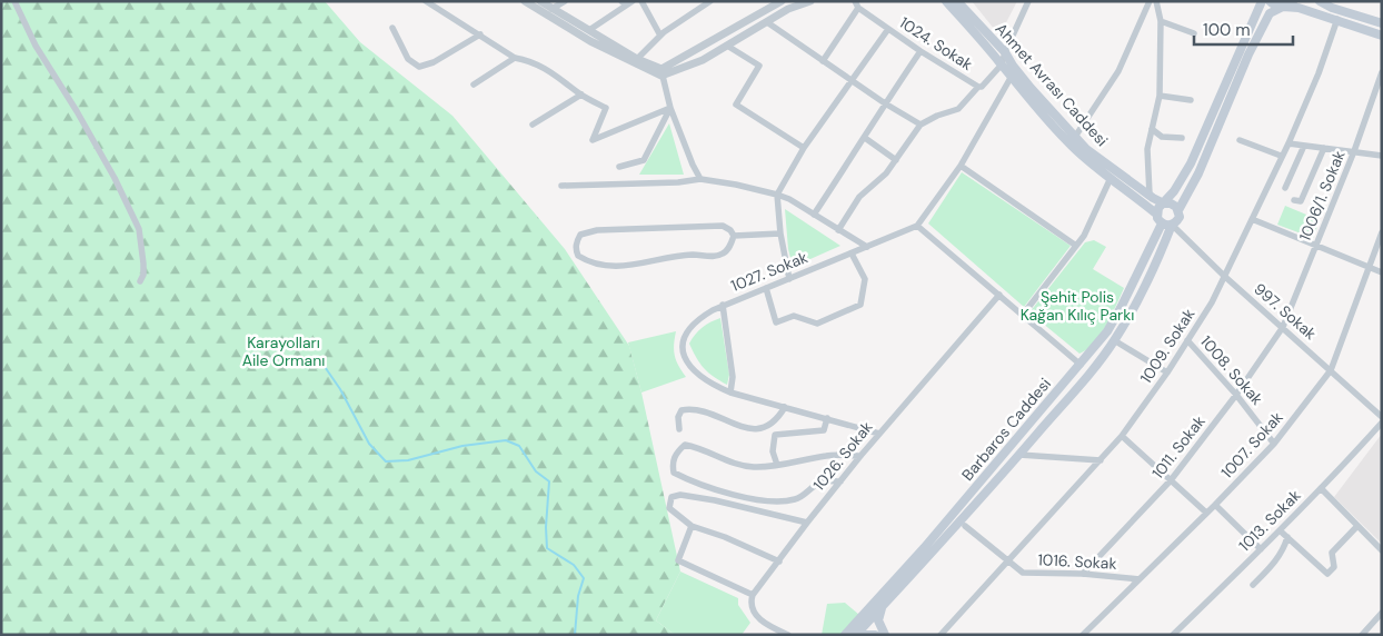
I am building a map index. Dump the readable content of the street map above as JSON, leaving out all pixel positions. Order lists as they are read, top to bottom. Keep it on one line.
{"streets":{"main road":["Ahmet Avrası Caddesi","Barbaros Caddesi"],"street":["1024. Sokak","1006/1. Sokak","1027. Sokak","997. Sokak","1009. Sokak","1008. Sokak","1007. Sokak","1011. Sokak","1026. Sokak","1013. Sokak","1016. Sokak"]},"crossings":[["1024. Sokak","Ahmet Avrası Caddesi"],["Ahmet Avrası Caddesi","997. Sokak"],["Ahmet Avrası Caddesi","Barbaros Caddesi"],["1006/1. Sokak","997. Sokak"],["1006/1. Sokak","1011. Sokak"],["1027. Sokak","1026. Sokak"],["997. Sokak","1009. Sokak"],["997. Sokak","Barbaros Caddesi"],["997. Sokak","1007. Sokak"],["997. Sokak","1011. Sokak"],["1009. Sokak","1008. Sokak"],["1009. Sokak","1016. Sokak"],["1008. Sokak","1007. Sokak"],["1008. Sokak","1011. Sokak"],["1007. Sokak","1016. Sokak"],["1011. Sokak","1016. Sokak"]],"parks":["Şehit Polis Kağan Kılıç Parkı","Karayolları Aile Ormanı"],"scale_bar":"100 m"}
